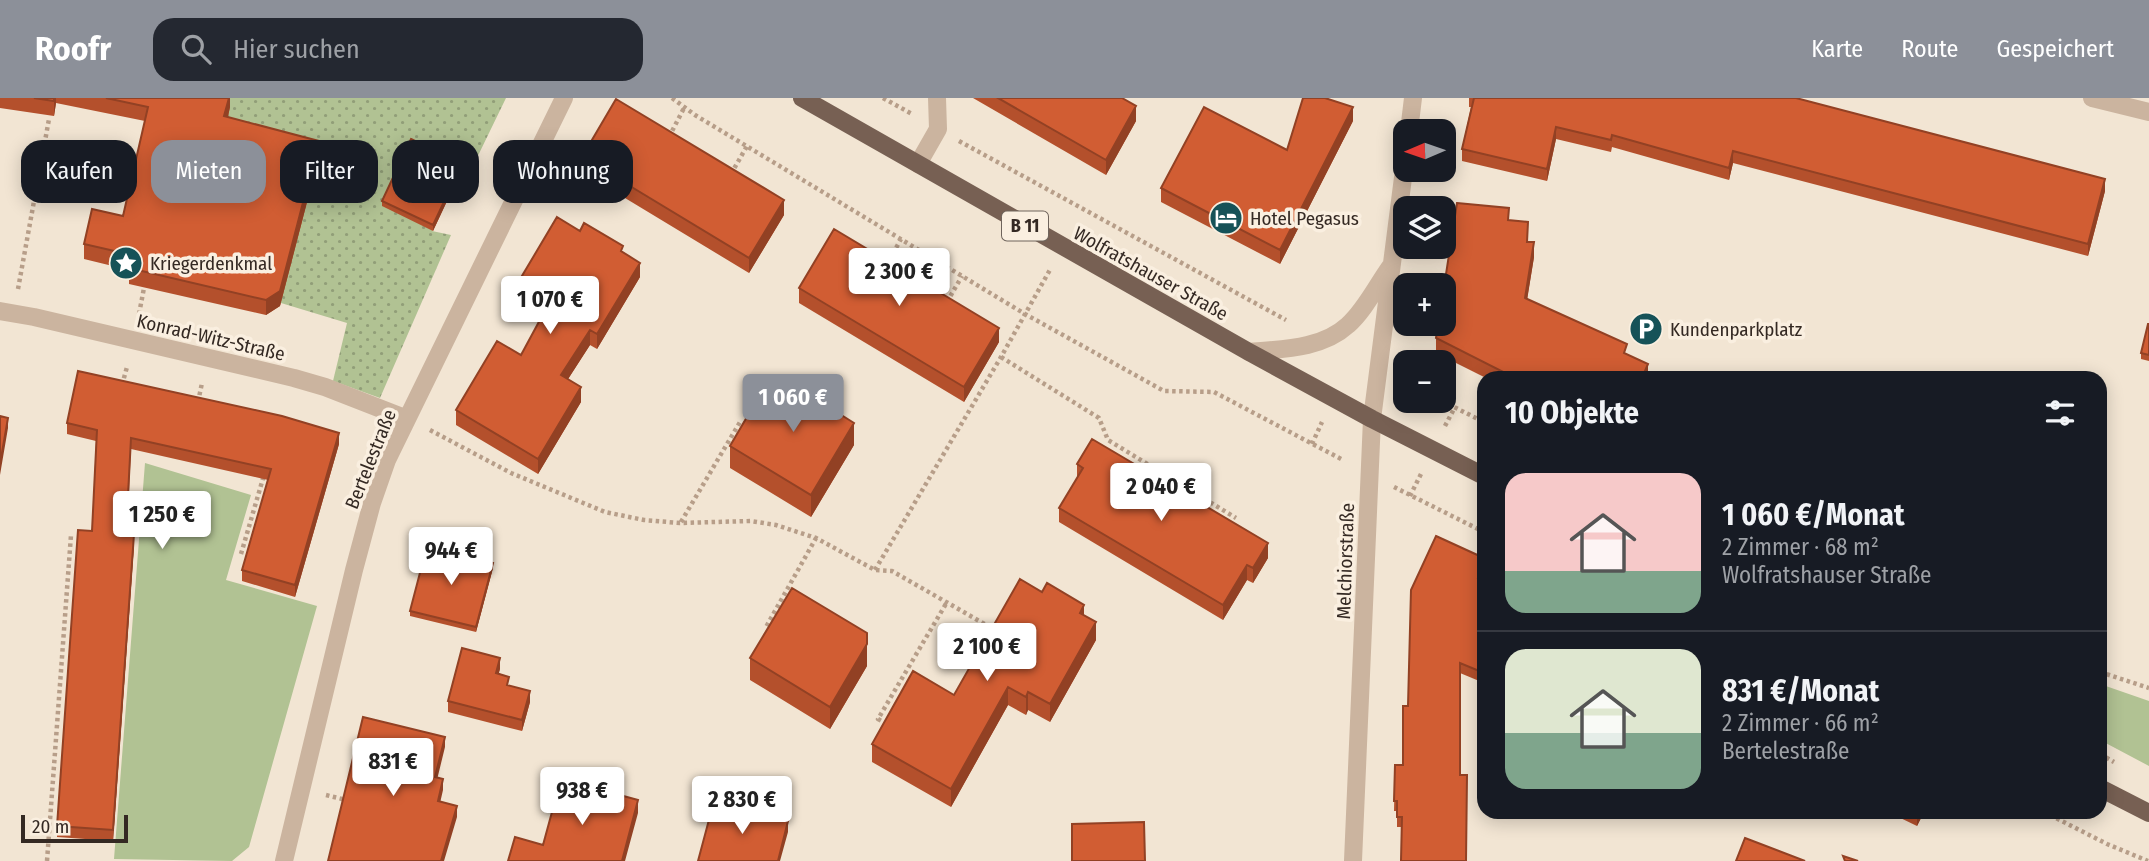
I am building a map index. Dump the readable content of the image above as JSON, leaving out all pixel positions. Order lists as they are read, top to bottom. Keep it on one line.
{"streets":{"main road":["B 11","Wolfratshauser Straße"],"street":["Konrad-Witz-Straße","Bertelestraße","Melchiorstraße"]},"crossings":[["Wolfratshauser Straße","Melchiorstraße"],["Konrad-Witz-Straße","Bertelestraße"]],"places":{"hotel":["Hotel Pegasus"],"place":["Kriegerdenkmal"],"parking":["Kundenparkplatz"]},"scale_bar":"20 m","north":"left","page":{"header":"Roofr","search":"Hier suchen","nav":["Karte","Route","Gespeichert"],"map_buttons":["+","−"],"chip":["Kaufen","Mieten","Filter","Neu","Wohnung"],"price":["2 300 €","1 070 €","1 060 €","2 040 €","1 250 €","944 €","2 100 €","831 €","938 €","2 830 €"],"heading":"10 Objekte","list":[{"name":"1 060 €/Monat","note":"2 Zimmer · 68 m² · Wolfratshauser Straße"},{"name":"831 €/Monat","note":"2 Zimmer · 66 m² · Bertelestraße"}],"scale":"20 m"}}
